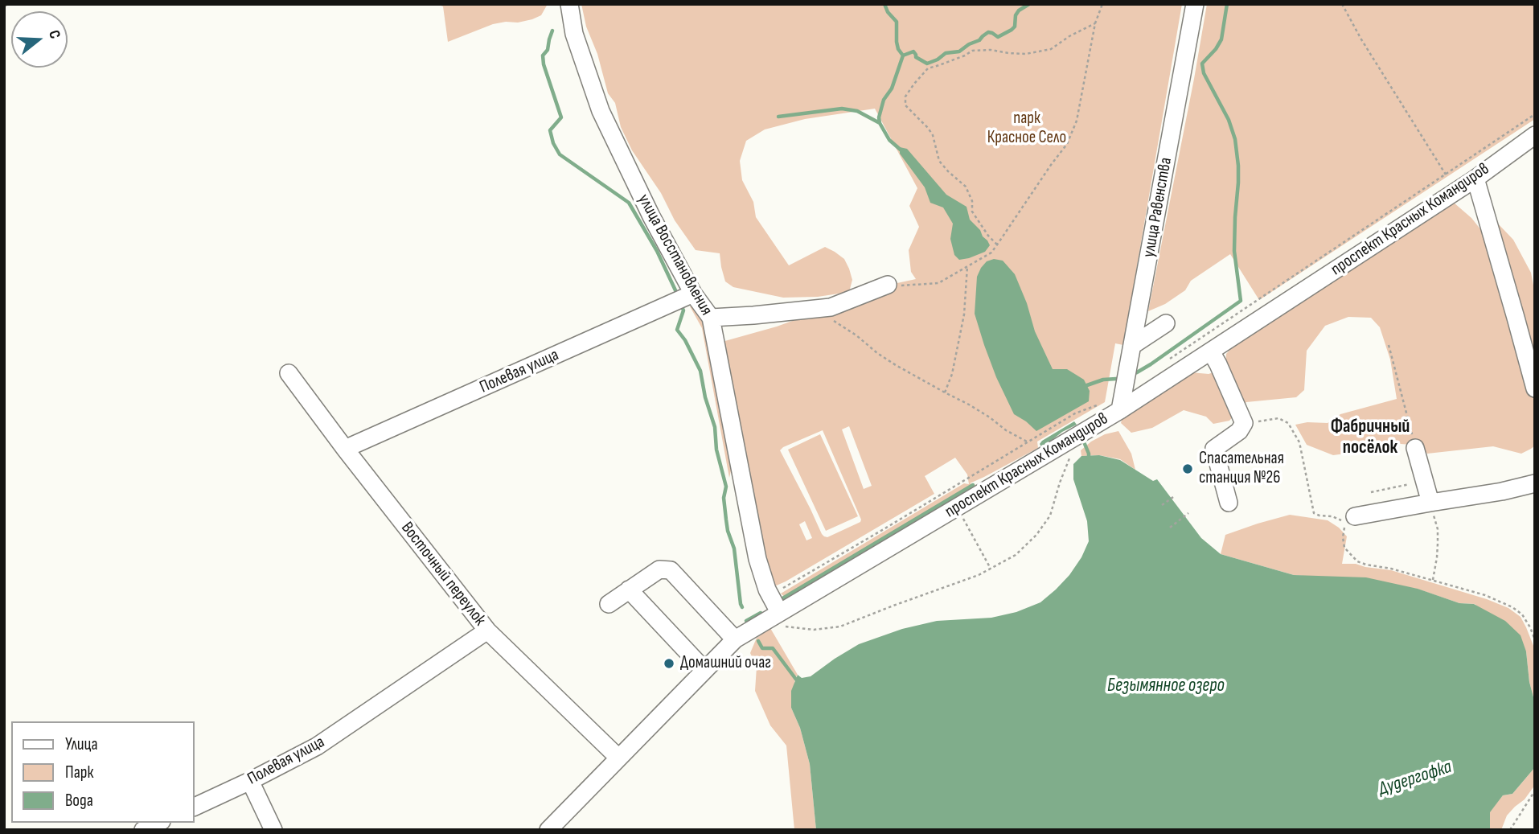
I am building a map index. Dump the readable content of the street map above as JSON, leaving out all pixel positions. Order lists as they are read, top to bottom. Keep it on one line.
{"streets":{"street":["улица Равенства","проспект Красных Командиров","улица Восстановления","Полевая улица","Восточный переулок"]},"crossings":[["улица Равенства","проспект Красных Командиров"],["проспект Красных Командиров","улица Восстановления"],["проспект Красных Командиров","Восточный переулок"],["улица Восстановления","Полевая улица"],["Полевая улица","Восточный переулок"]],"districts":["Фабричный посёлок"],"water":["Безымянное озеро","Дудергофка"],"parks":["парк Красное Село"],"places":["Спасательная станция №26","Домашний очаг"],"legend":["Улица","Парк","Вода"],"north":"right"}
